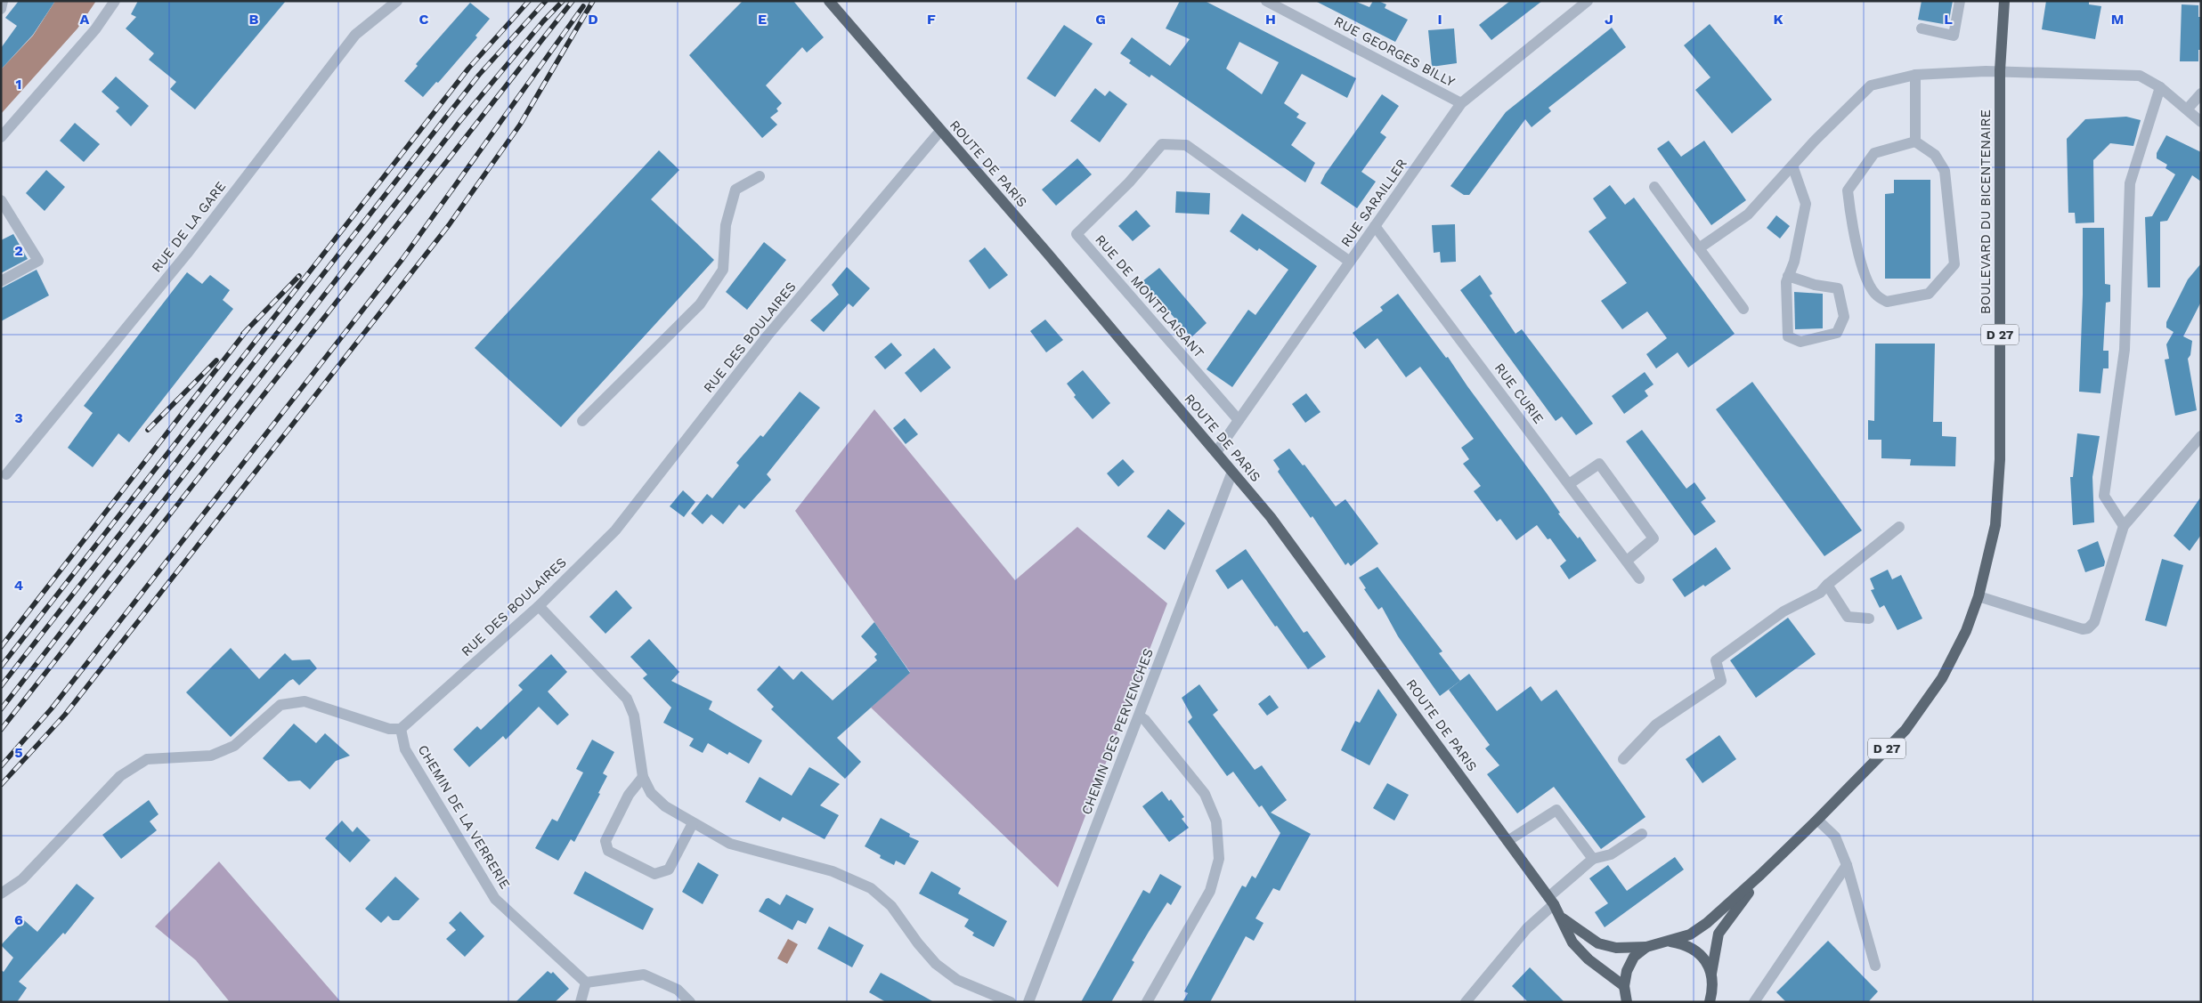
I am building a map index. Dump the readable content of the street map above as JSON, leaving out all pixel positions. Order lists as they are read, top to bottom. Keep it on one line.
{"streets":{"main road":["ROUTE DE PARIS","BOULEVARD DU BICENTENAIRE","D 27"],"street":["RUE GEORGES BILLY","RUE SARAILLER","RUE DE LA GARE","RUE DE MONTPLAISANT","RUE DES BOULAIRES","RUE CURIE","CHEMIN DES PERVENCHES","CHEMIN DE LA VERRERIE"]},"crossings":[["RUE GEORGES BILLY","RUE SARAILLER"],["ROUTE DE PARIS","RUE SARAILLER"],["ROUTE DE PARIS","BOULEVARD DU BICENTENAIRE"],["ROUTE DE PARIS","RUE DES BOULAIRES"],["ROUTE DE PARIS","CHEMIN DES PERVENCHES"],["RUE SARAILLER","RUE DE MONTPLAISANT"],["RUE SARAILLER","RUE CURIE"],["RUE DES BOULAIRES","CHEMIN DE LA VERRERIE"]],"grid":{"columns":["A","B","C","D","E","F","G","H","I","J","K","L","M"],"rows":["1","2","3","4","5","6"]}}
